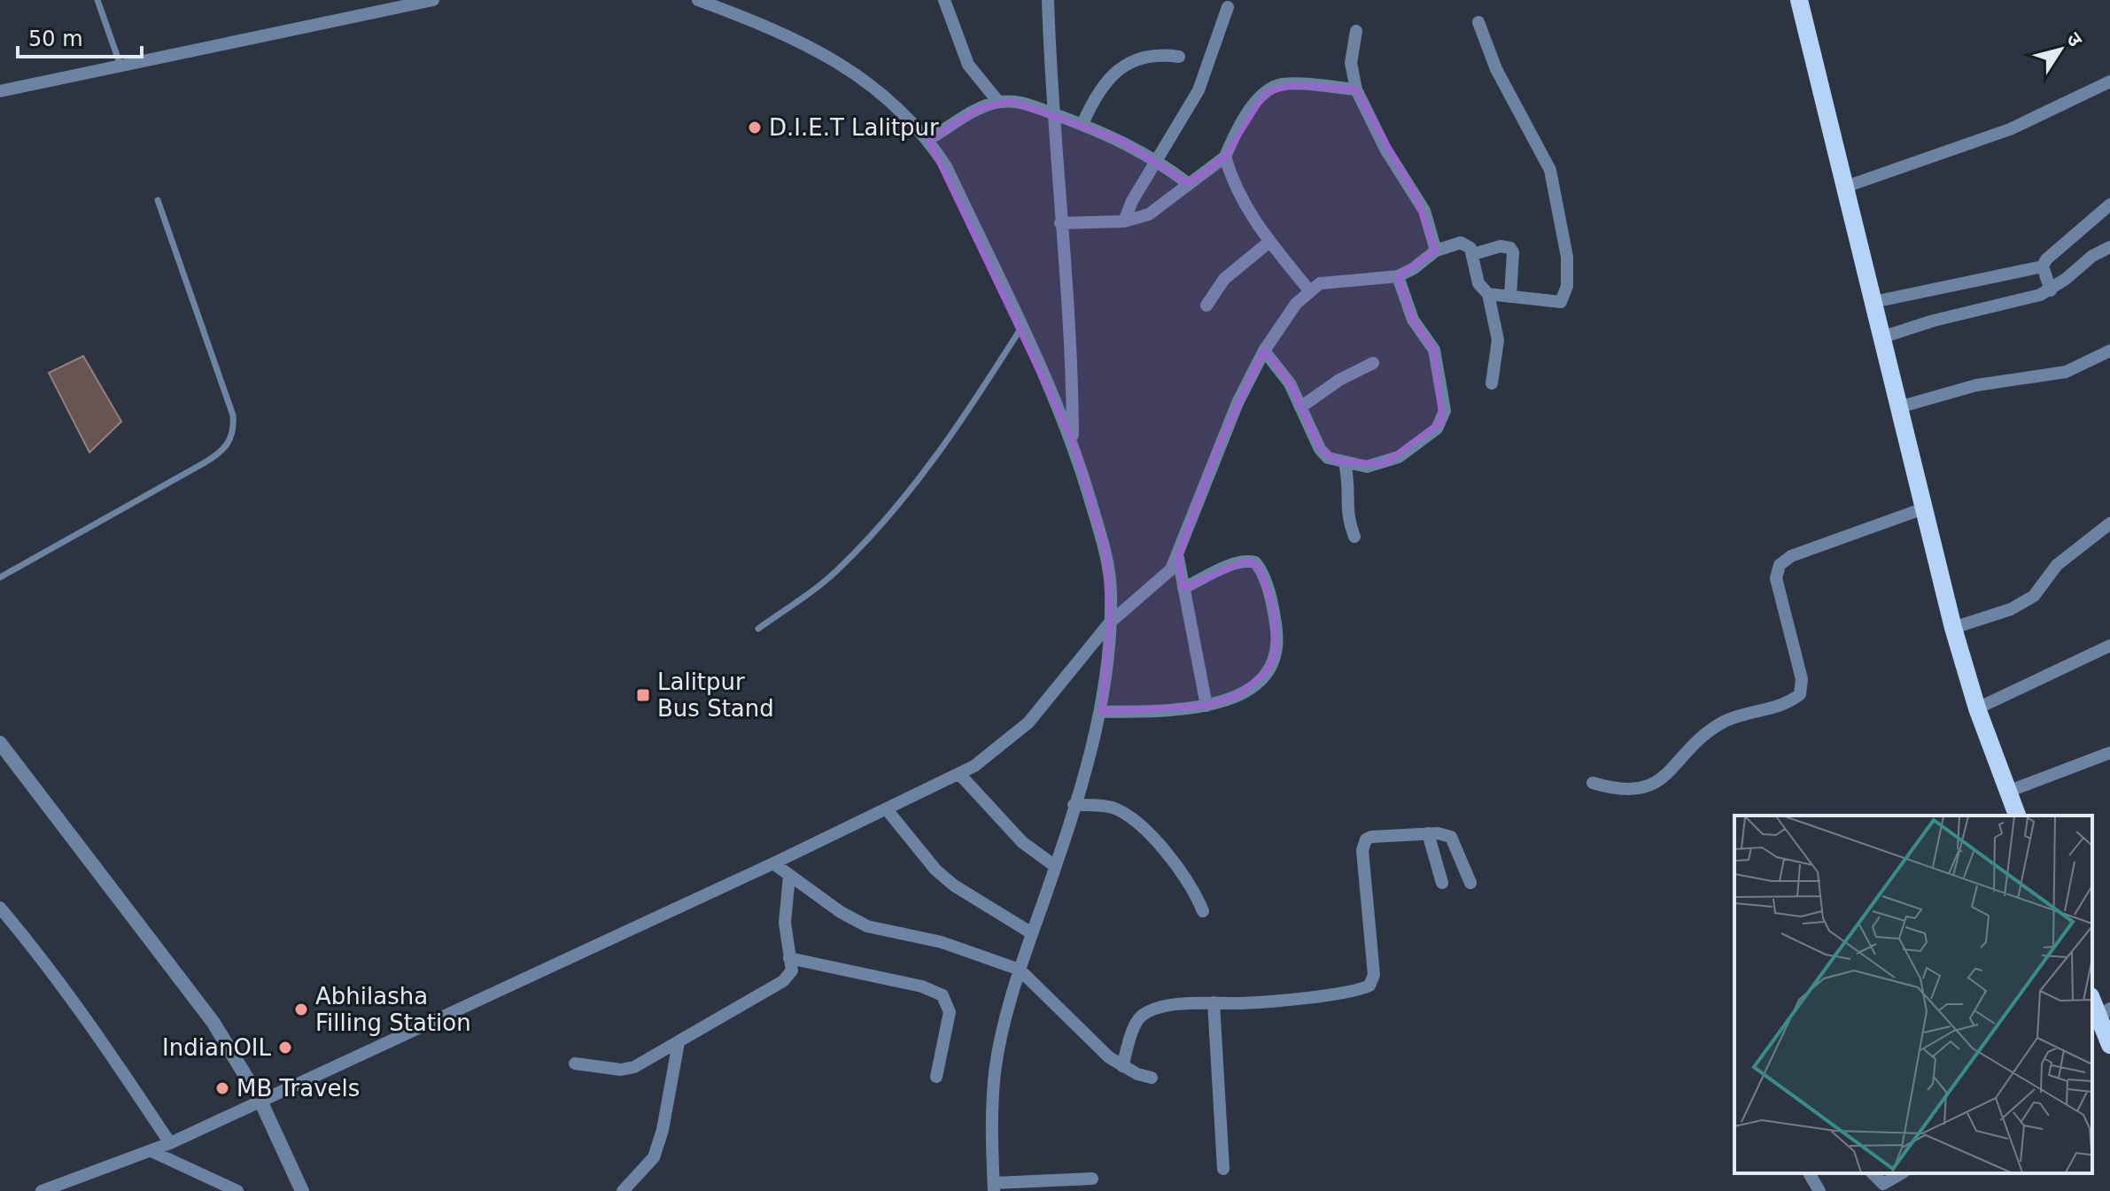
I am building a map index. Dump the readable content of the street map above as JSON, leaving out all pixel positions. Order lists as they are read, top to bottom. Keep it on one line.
{"places":{"other":["D.I.E.T Lalitpur","Abhilasha Filling Station","IndianOIL","MB Travels"],"transit":["Lalitpur Bus Stand"]},"scale_bar":"50 m","north":"top right"}
